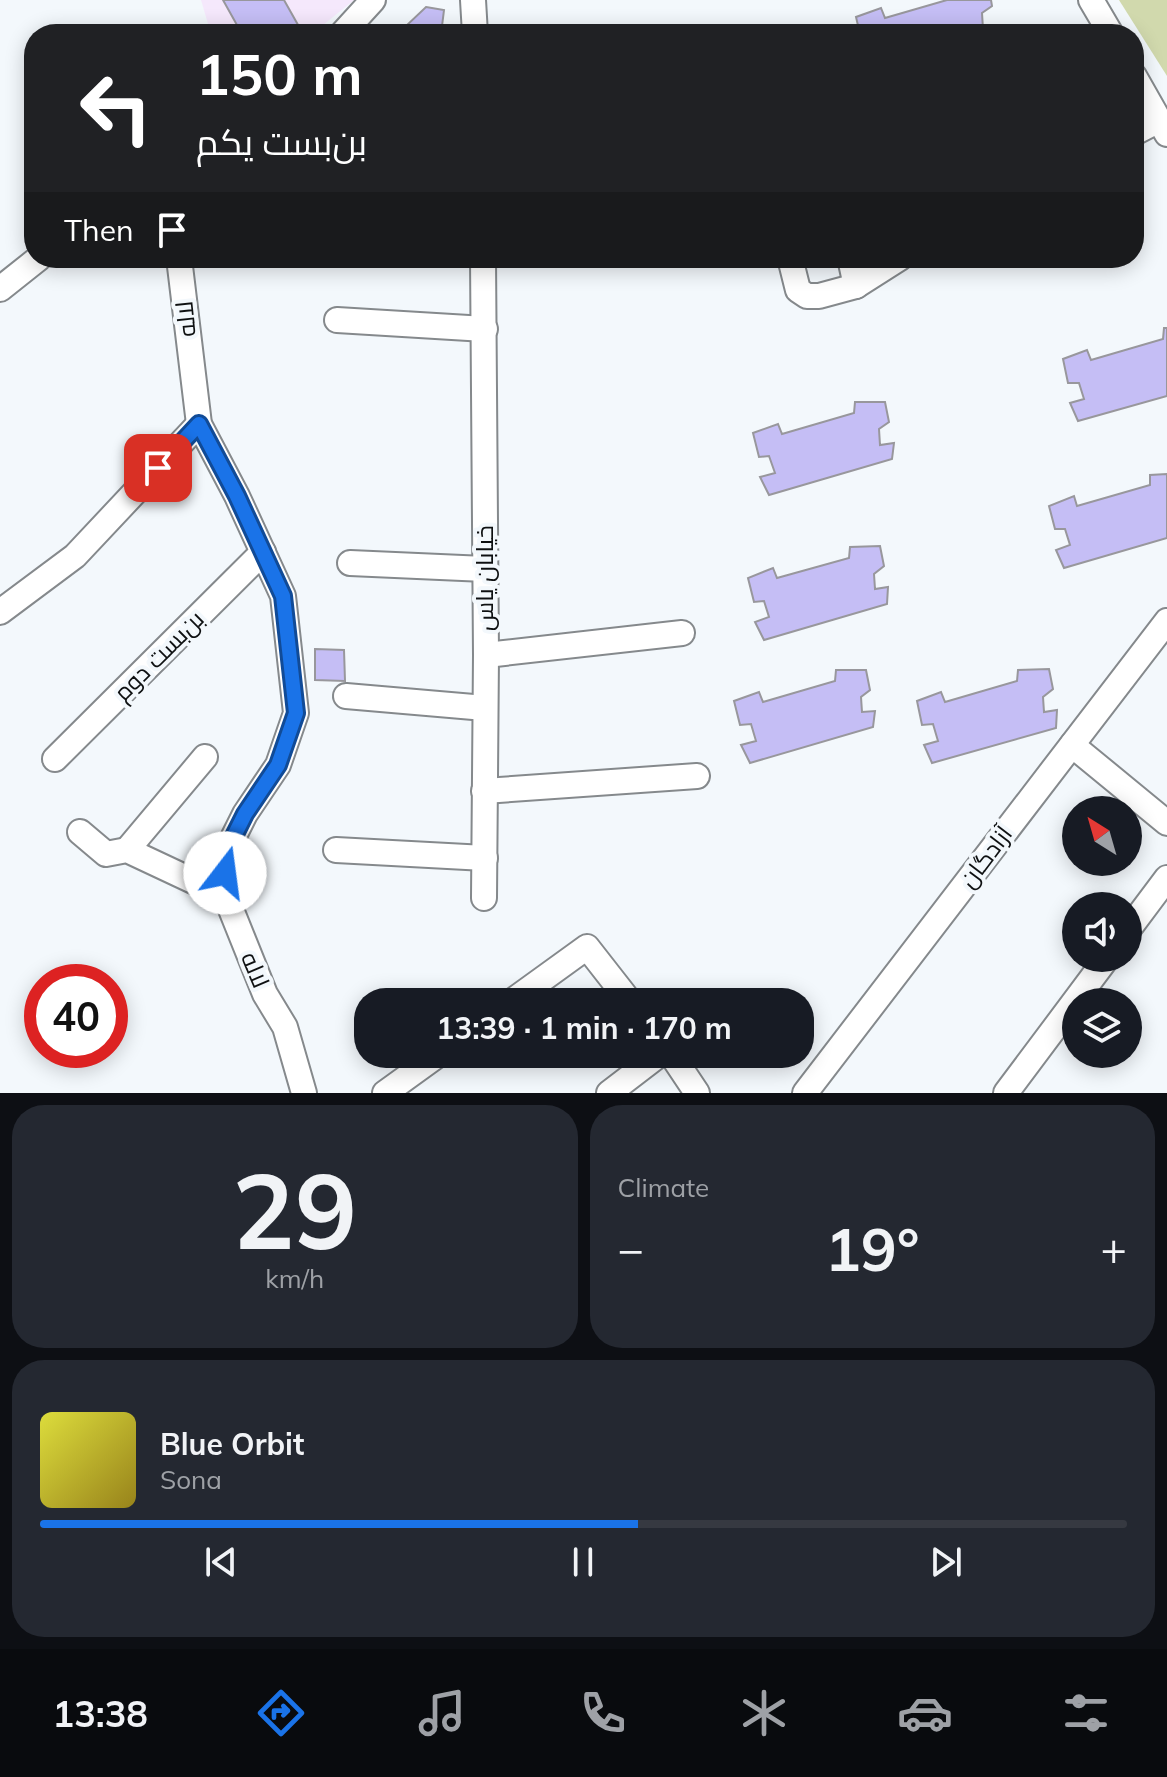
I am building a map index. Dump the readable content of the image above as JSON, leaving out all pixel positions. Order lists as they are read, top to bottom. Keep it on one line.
{"streets":{"street":["لاله","خیابان یاس","بن‌بست دوم","آزادگان"]},"crossings":[["لاله","بن‌بست دوم"]],"north":"top left","page":{"turn":["150 m","بن‌بست یکم"],"then":"Then","limit":"40","trip":"13:39 · 1 min · 170 m","tile":[["29","km/h"],"Climate"],"heat":["−","19°","+"],"song":["Blue Orbit","Sona"],"tabs":"13:38"}}
